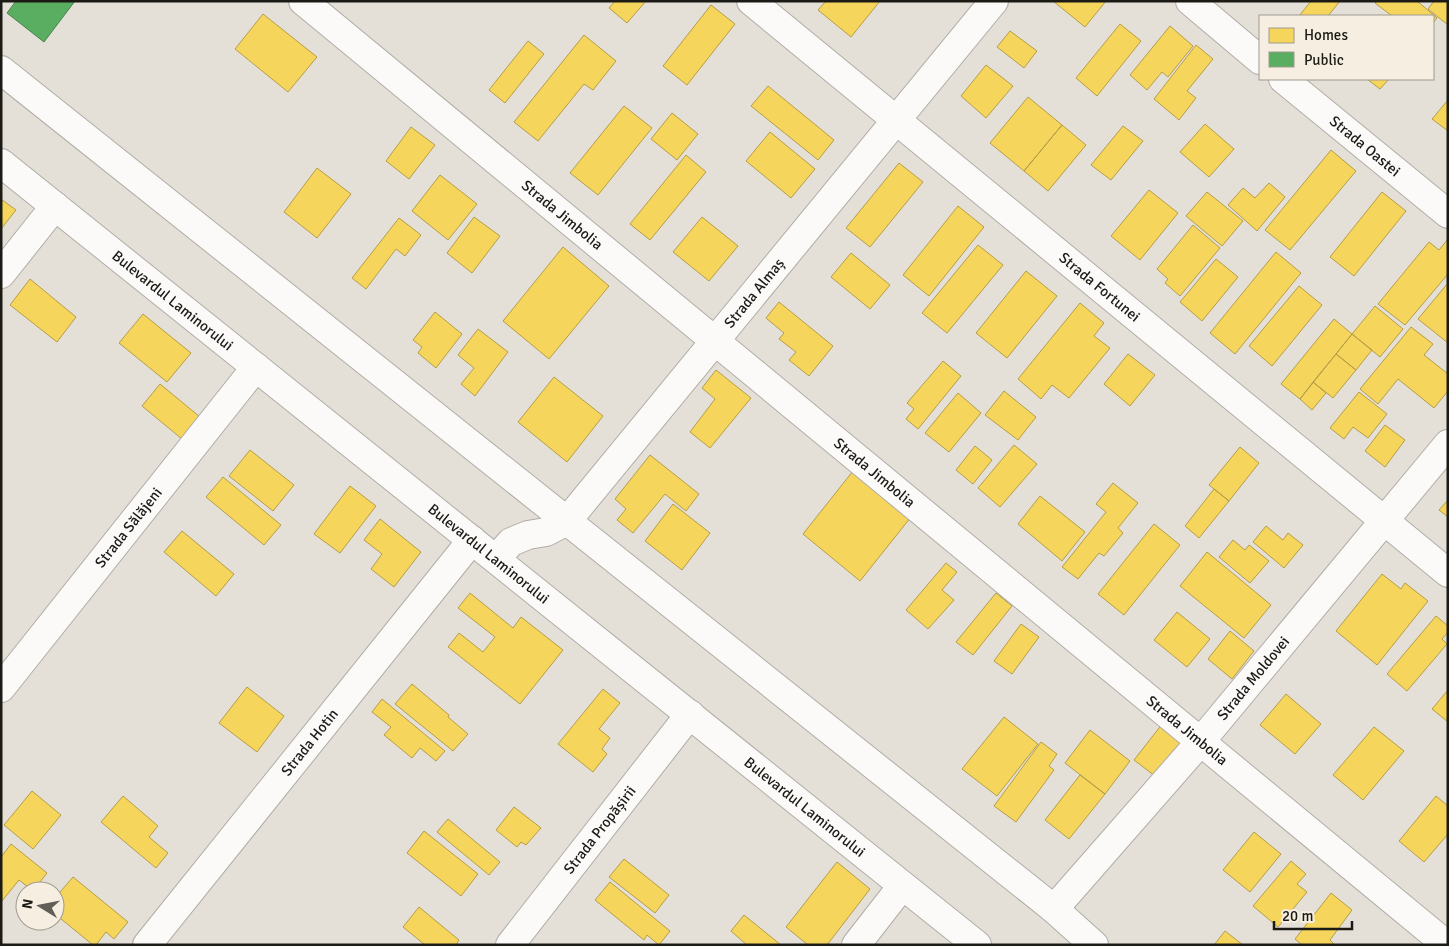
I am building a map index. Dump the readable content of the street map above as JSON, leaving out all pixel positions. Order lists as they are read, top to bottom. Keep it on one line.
{"streets":{"street":["Strada Oastei","Strada Jimbolia","Strada Fortunei","Strada Almaș","Bulevardul Laminorului","Strada Sălăjeni","Strada Moldovei","Strada Hotin","Strada Propășirii"]},"crossings":[["Strada Jimbolia","Strada Almaș"],["Strada Jimbolia","Strada Moldovei"],["Strada Fortunei","Strada Almaș"],["Strada Fortunei","Strada Moldovei"],["Strada Almaș","Bulevardul Laminorului"],["Bulevardul Laminorului","Strada Sălăjeni"],["Bulevardul Laminorului","Strada Hotin"],["Bulevardul Laminorului","Strada Propășirii"]],"legend":["Homes","Public"],"scale_bar":"20 m","north":"left"}
